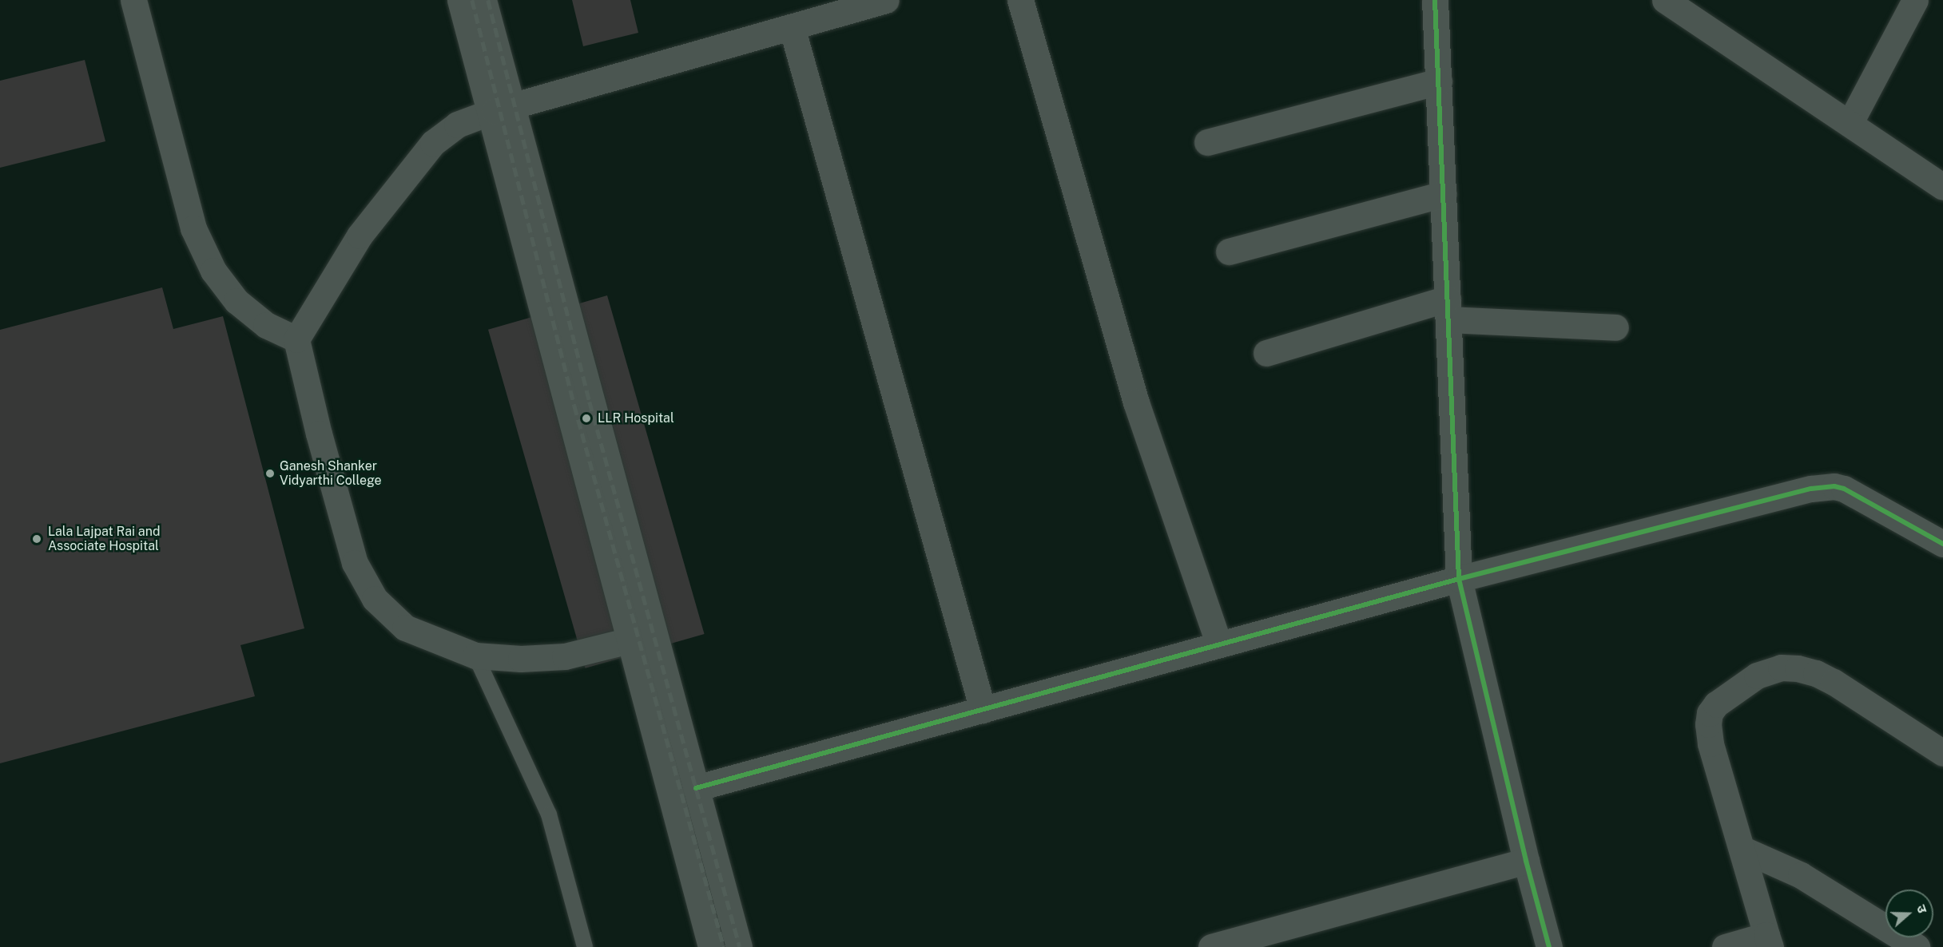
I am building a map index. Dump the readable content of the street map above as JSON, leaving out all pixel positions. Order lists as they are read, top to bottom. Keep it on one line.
{"places":["LLR Hospital","Ganesh Shanker Vidyarthi College","Lala Lajpat Rai and Associate Hospital"],"north":"right"}
